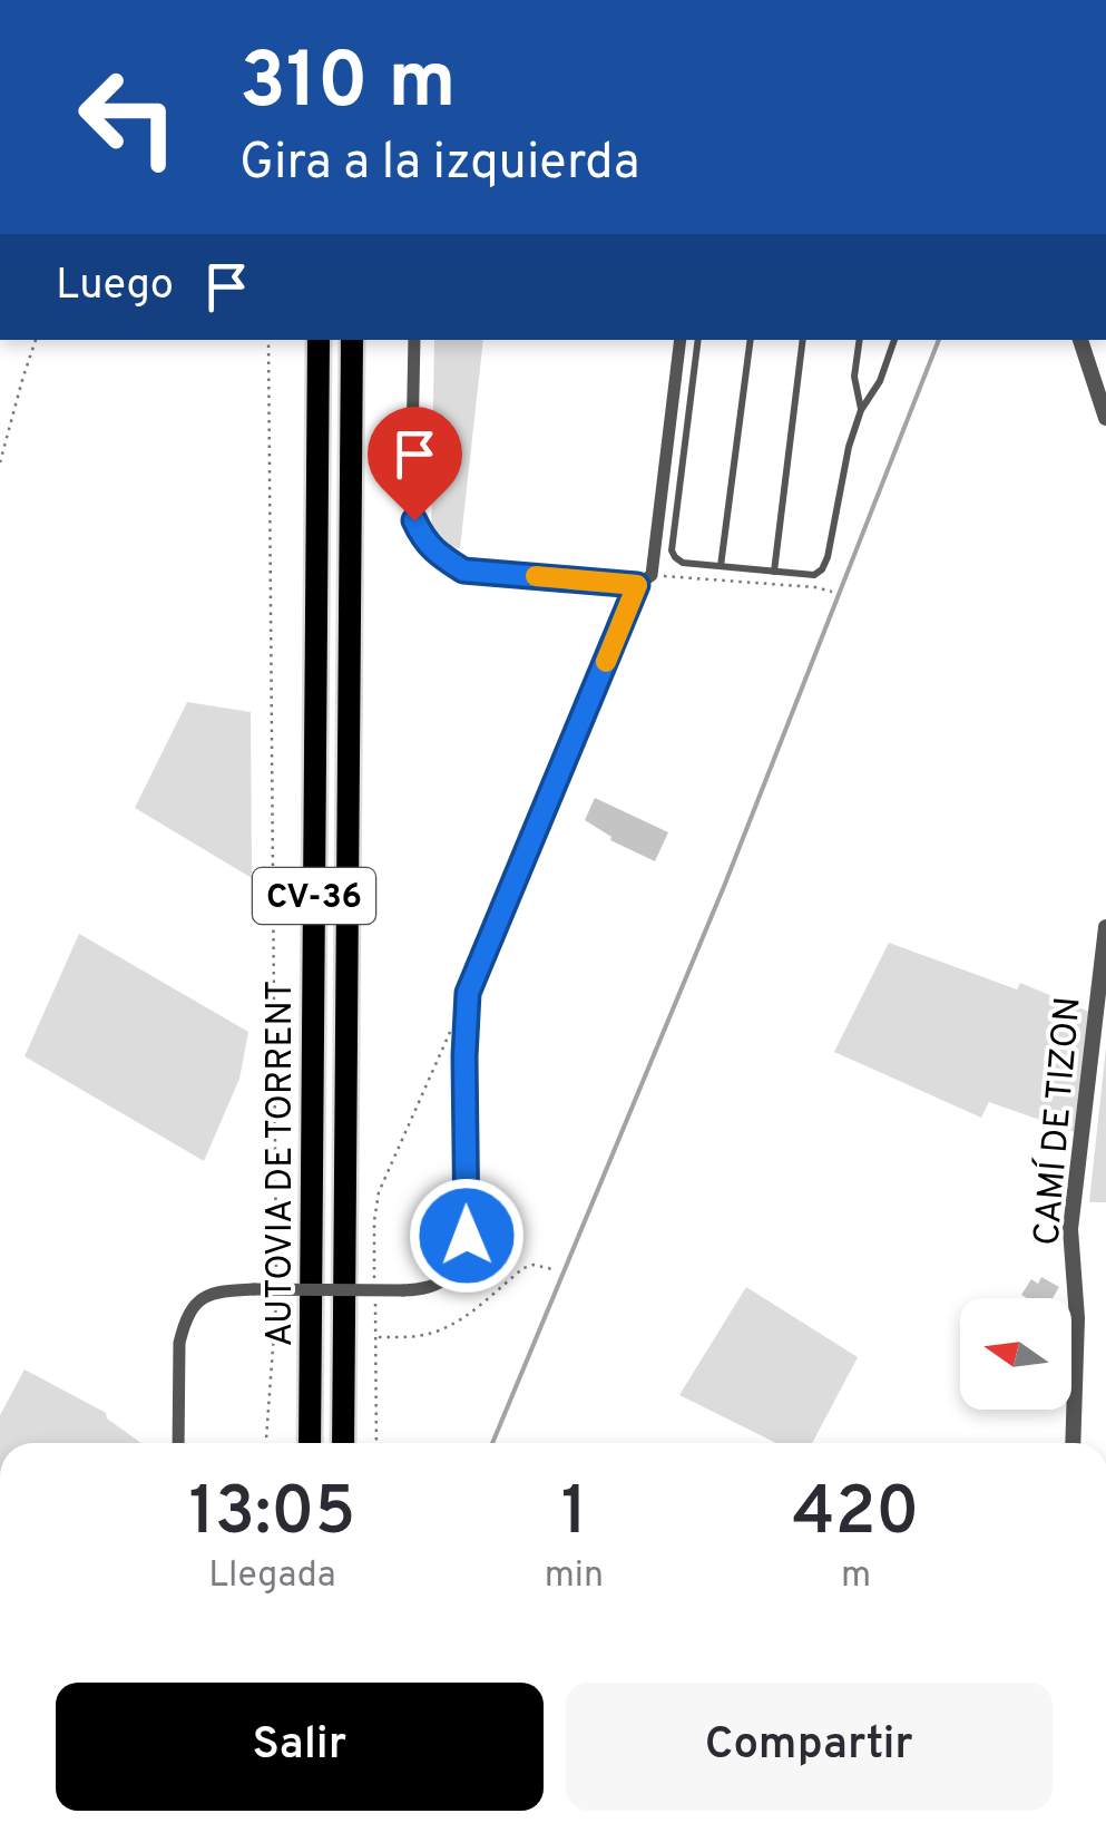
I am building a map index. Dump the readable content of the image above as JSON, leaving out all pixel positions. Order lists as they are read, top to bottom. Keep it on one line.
{"streets":{"highway":["CV-36","AUTOVIA DE TORRENT"],"street":["CAMÍ DE TIZON"]},"north":"left","page":{"turn":["310 m","Gira a la izquierda"],"then":"Luego","eta":["13:05","Llegada","1","min","420","m"],"buttons":["Salir","Compartir"]}}
